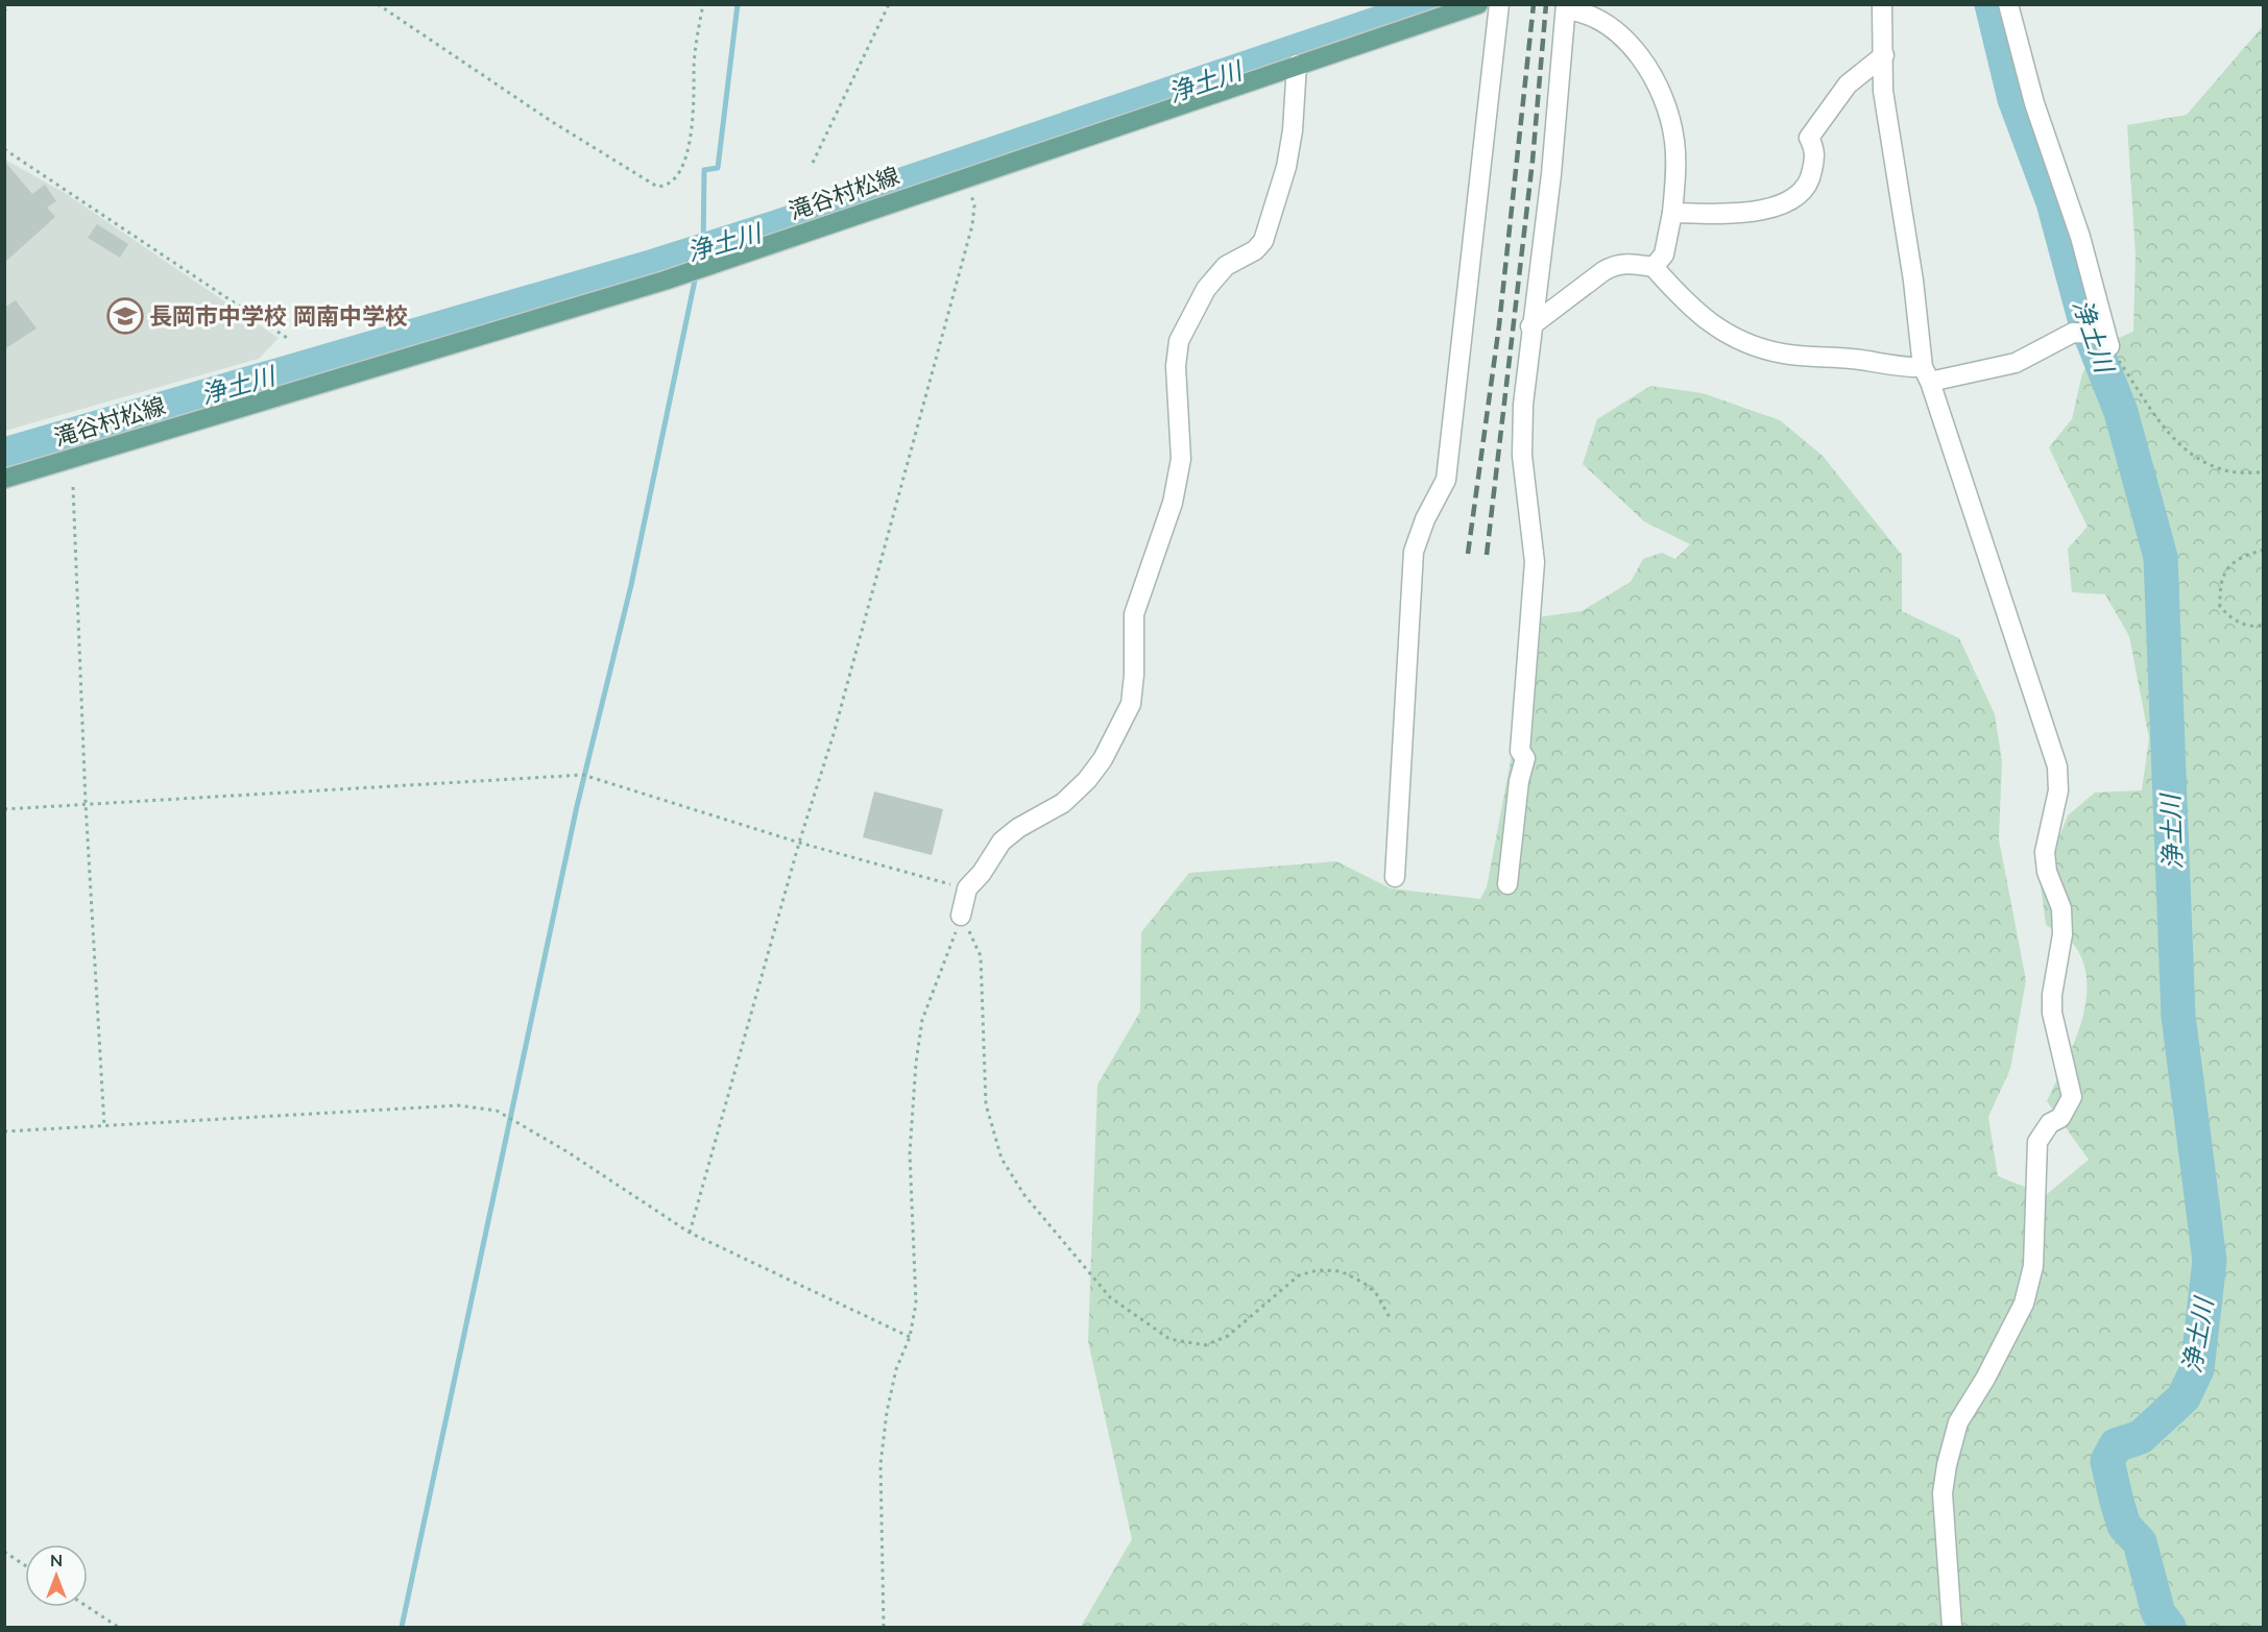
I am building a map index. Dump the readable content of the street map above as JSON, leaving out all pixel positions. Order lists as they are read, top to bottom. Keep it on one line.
{"streets":{"main road":["滝谷村松線"]},"water":["浄土川"],"places":{"school or university":["長岡市中学校 岡南中学校"]},"north":"top"}
